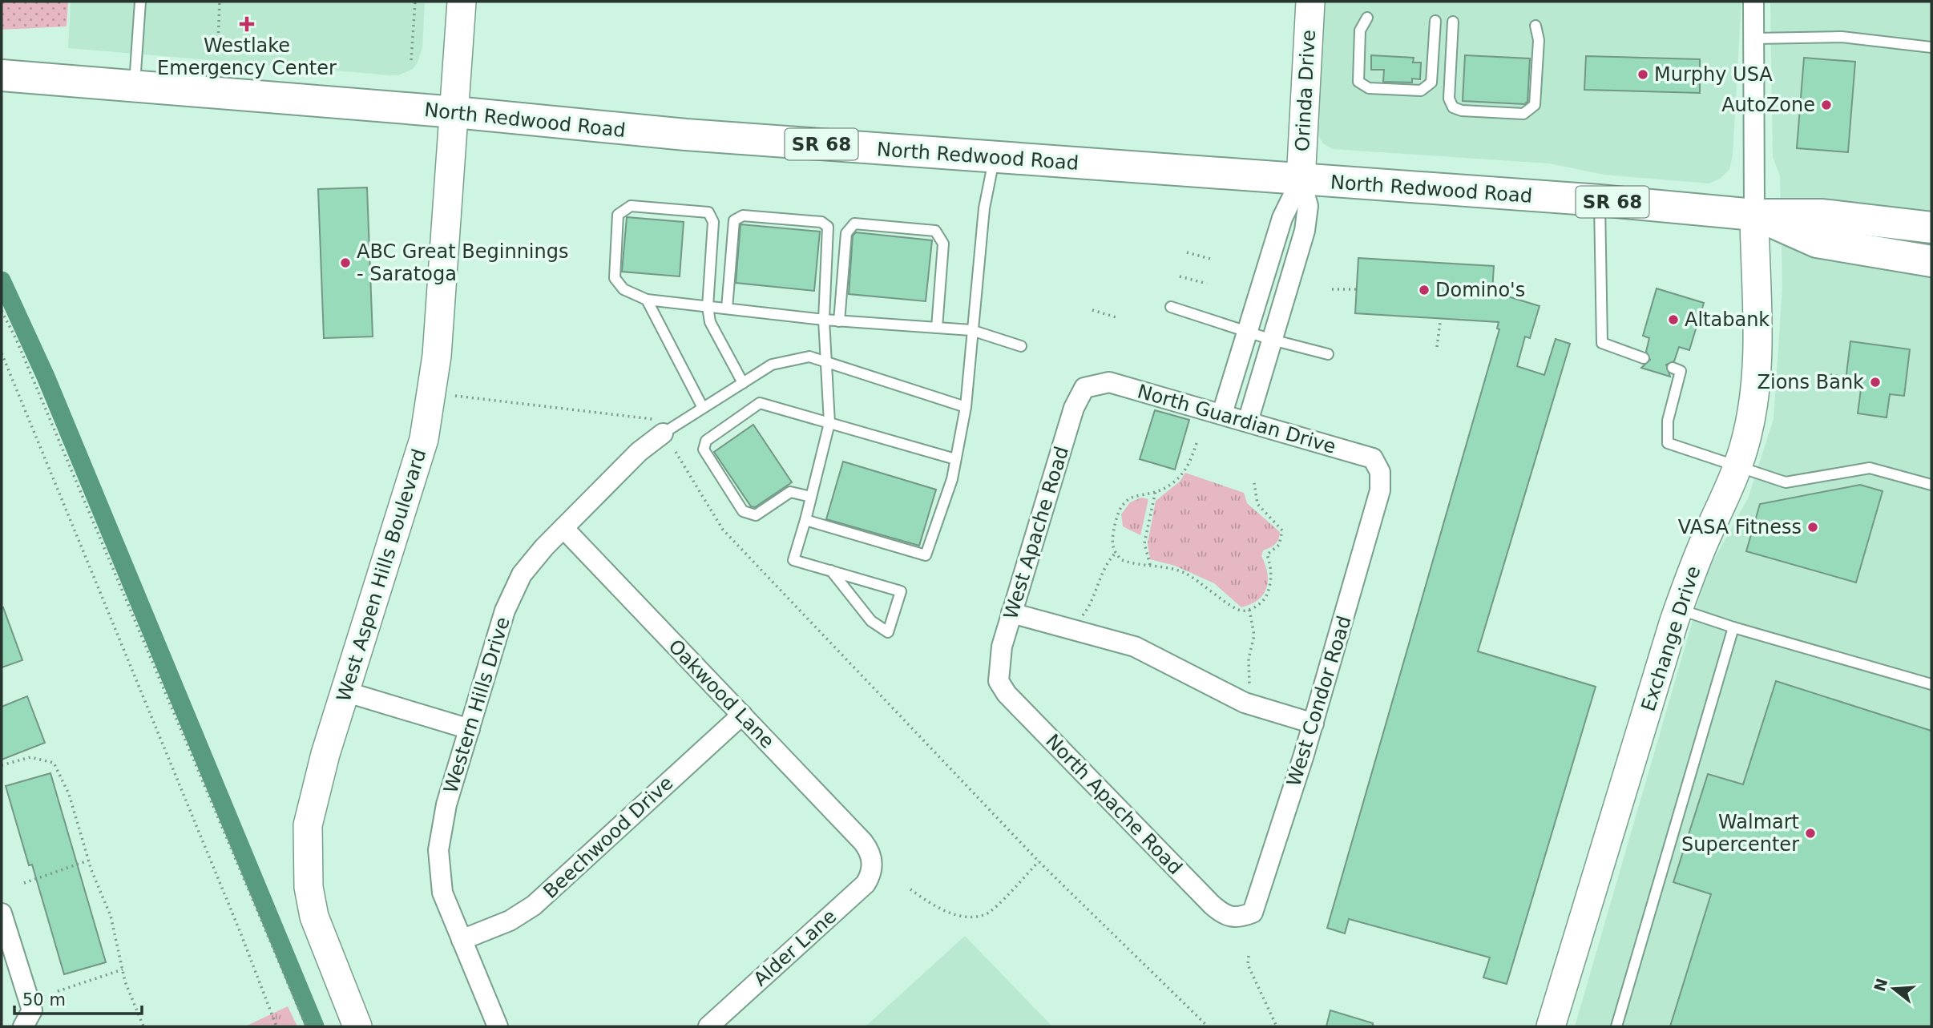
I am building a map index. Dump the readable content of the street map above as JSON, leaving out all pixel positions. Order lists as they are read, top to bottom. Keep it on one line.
{"streets":{"main road":["North Redwood Road","SR 68"],"street":["Orinda Drive","North Guardian Drive","West Apache Road","West Aspen Hills Boulevard","Exchange Drive","Oakwood Lane","West Condor Road","Western Hills Drive","North Apache Road","Beechwood Drive","Alder Lane"]},"crossings":[["Orinda Drive","North Redwood Road"],["North Redwood Road","SR 68"],["North Redwood Road","West Aspen Hills Boulevard"],["North Redwood Road","Exchange Drive"],["SR 68","Exchange Drive"],["North Guardian Drive","West Apache Road"],["North Guardian Drive","West Condor Road"],["West Apache Road","North Apache Road"],["Oakwood Lane","Western Hills Drive"],["Oakwood Lane","Beechwood Drive"],["Oakwood Lane","Alder Lane"],["West Condor Road","North Apache Road"],["Western Hills Drive","Beechwood Drive"]],"places":{"health":["Westlake Emergency Center"],"other":["Murphy USA","AutoZone","ABC Great Beginnings - Saratoga","Domino's","Altabank","Zions Bank","VASA Fitness","Walmart Supercenter"]},"scale_bar":"50 m","north":"left"}
